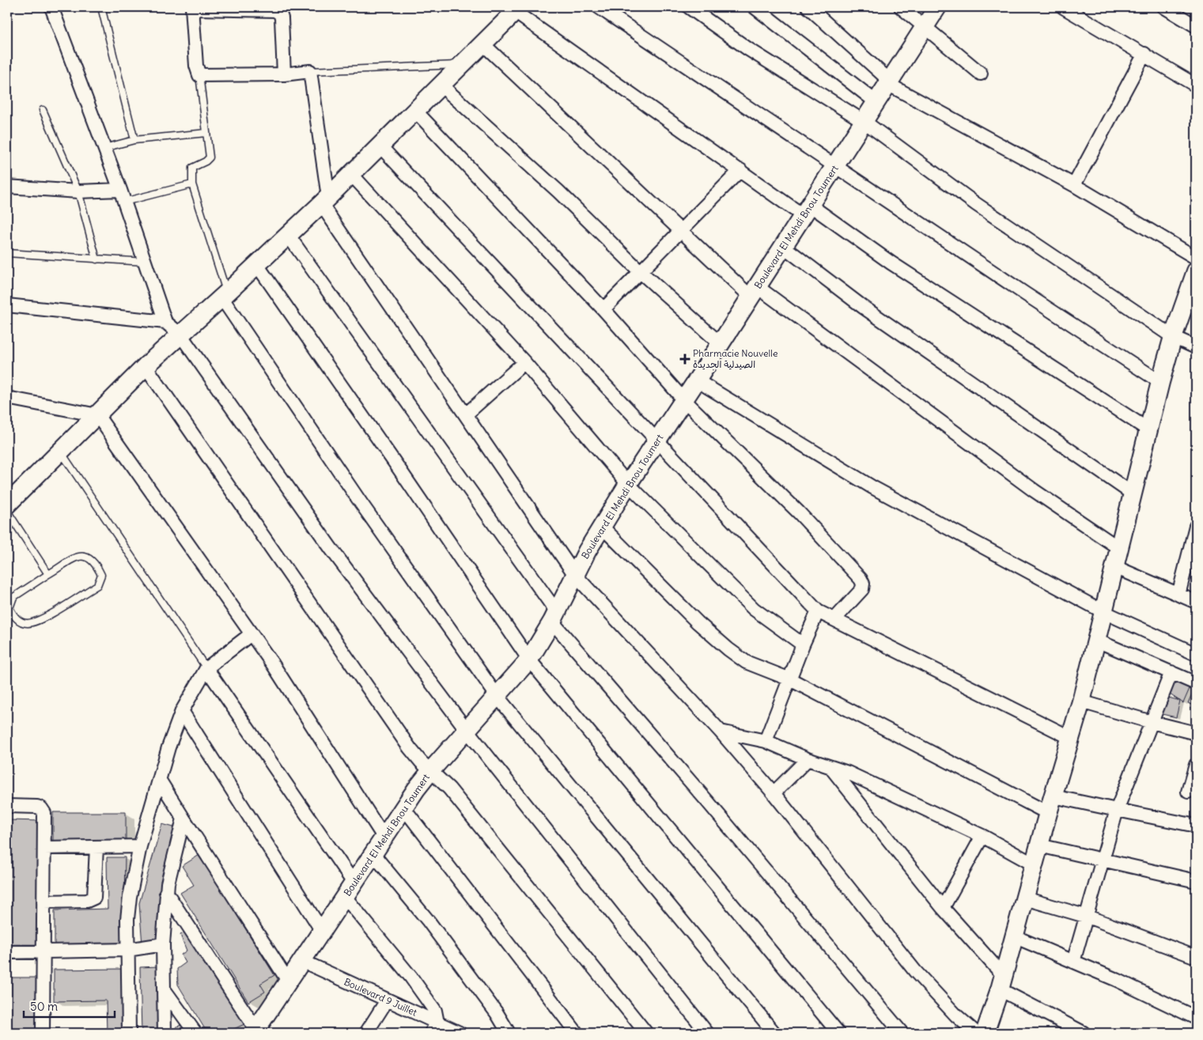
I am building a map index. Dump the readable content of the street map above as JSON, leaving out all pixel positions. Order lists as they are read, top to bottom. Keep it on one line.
{"streets":{"street":["Boulevard El Mehdi Bnou Toumert","Boulevard 9 Juillet"]},"crossings":[["Boulevard El Mehdi Bnou Toumert","Boulevard 9 Juillet"]],"places":{"health":["Pharmacie Nouvelle الصيدلية الجديدة"]},"scale_bar":"50 m"}
